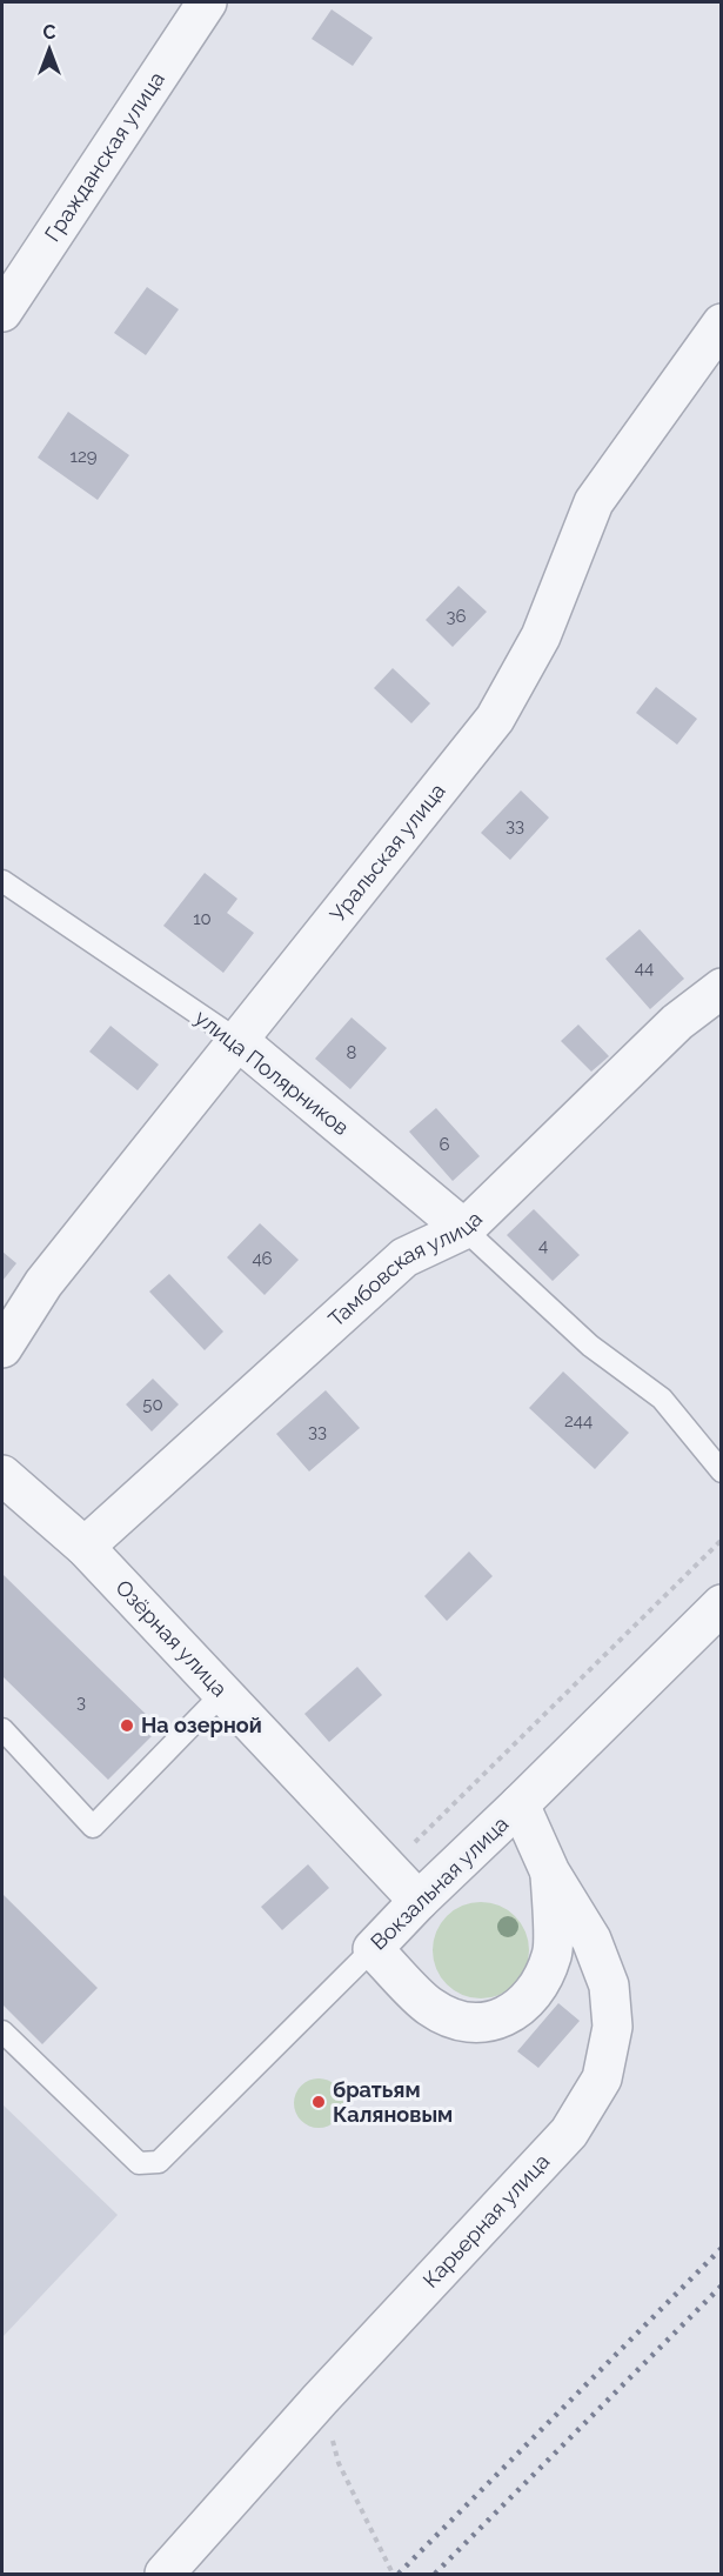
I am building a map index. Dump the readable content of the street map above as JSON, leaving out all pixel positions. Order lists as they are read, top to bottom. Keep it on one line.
{"streets":{"street":["Гражданская улица","Уральская улица","улица Полярников","Тамбовская улица","Озёрная улица","Вокзальная улица","Карьерная улица"]},"crossings":[["Уральская улица","улица Полярников"],["улица Полярников","Тамбовская улица"],["Тамбовская улица","Озёрная улица"],["Озёрная улица","Вокзальная улица"],["Вокзальная улица","Карьерная улица"]],"places":["На озерной","братьям Каляновым"],"house_numbers":["129","36","33","10","44","8","6","4","46","50","244","33","3"],"north":"top"}
